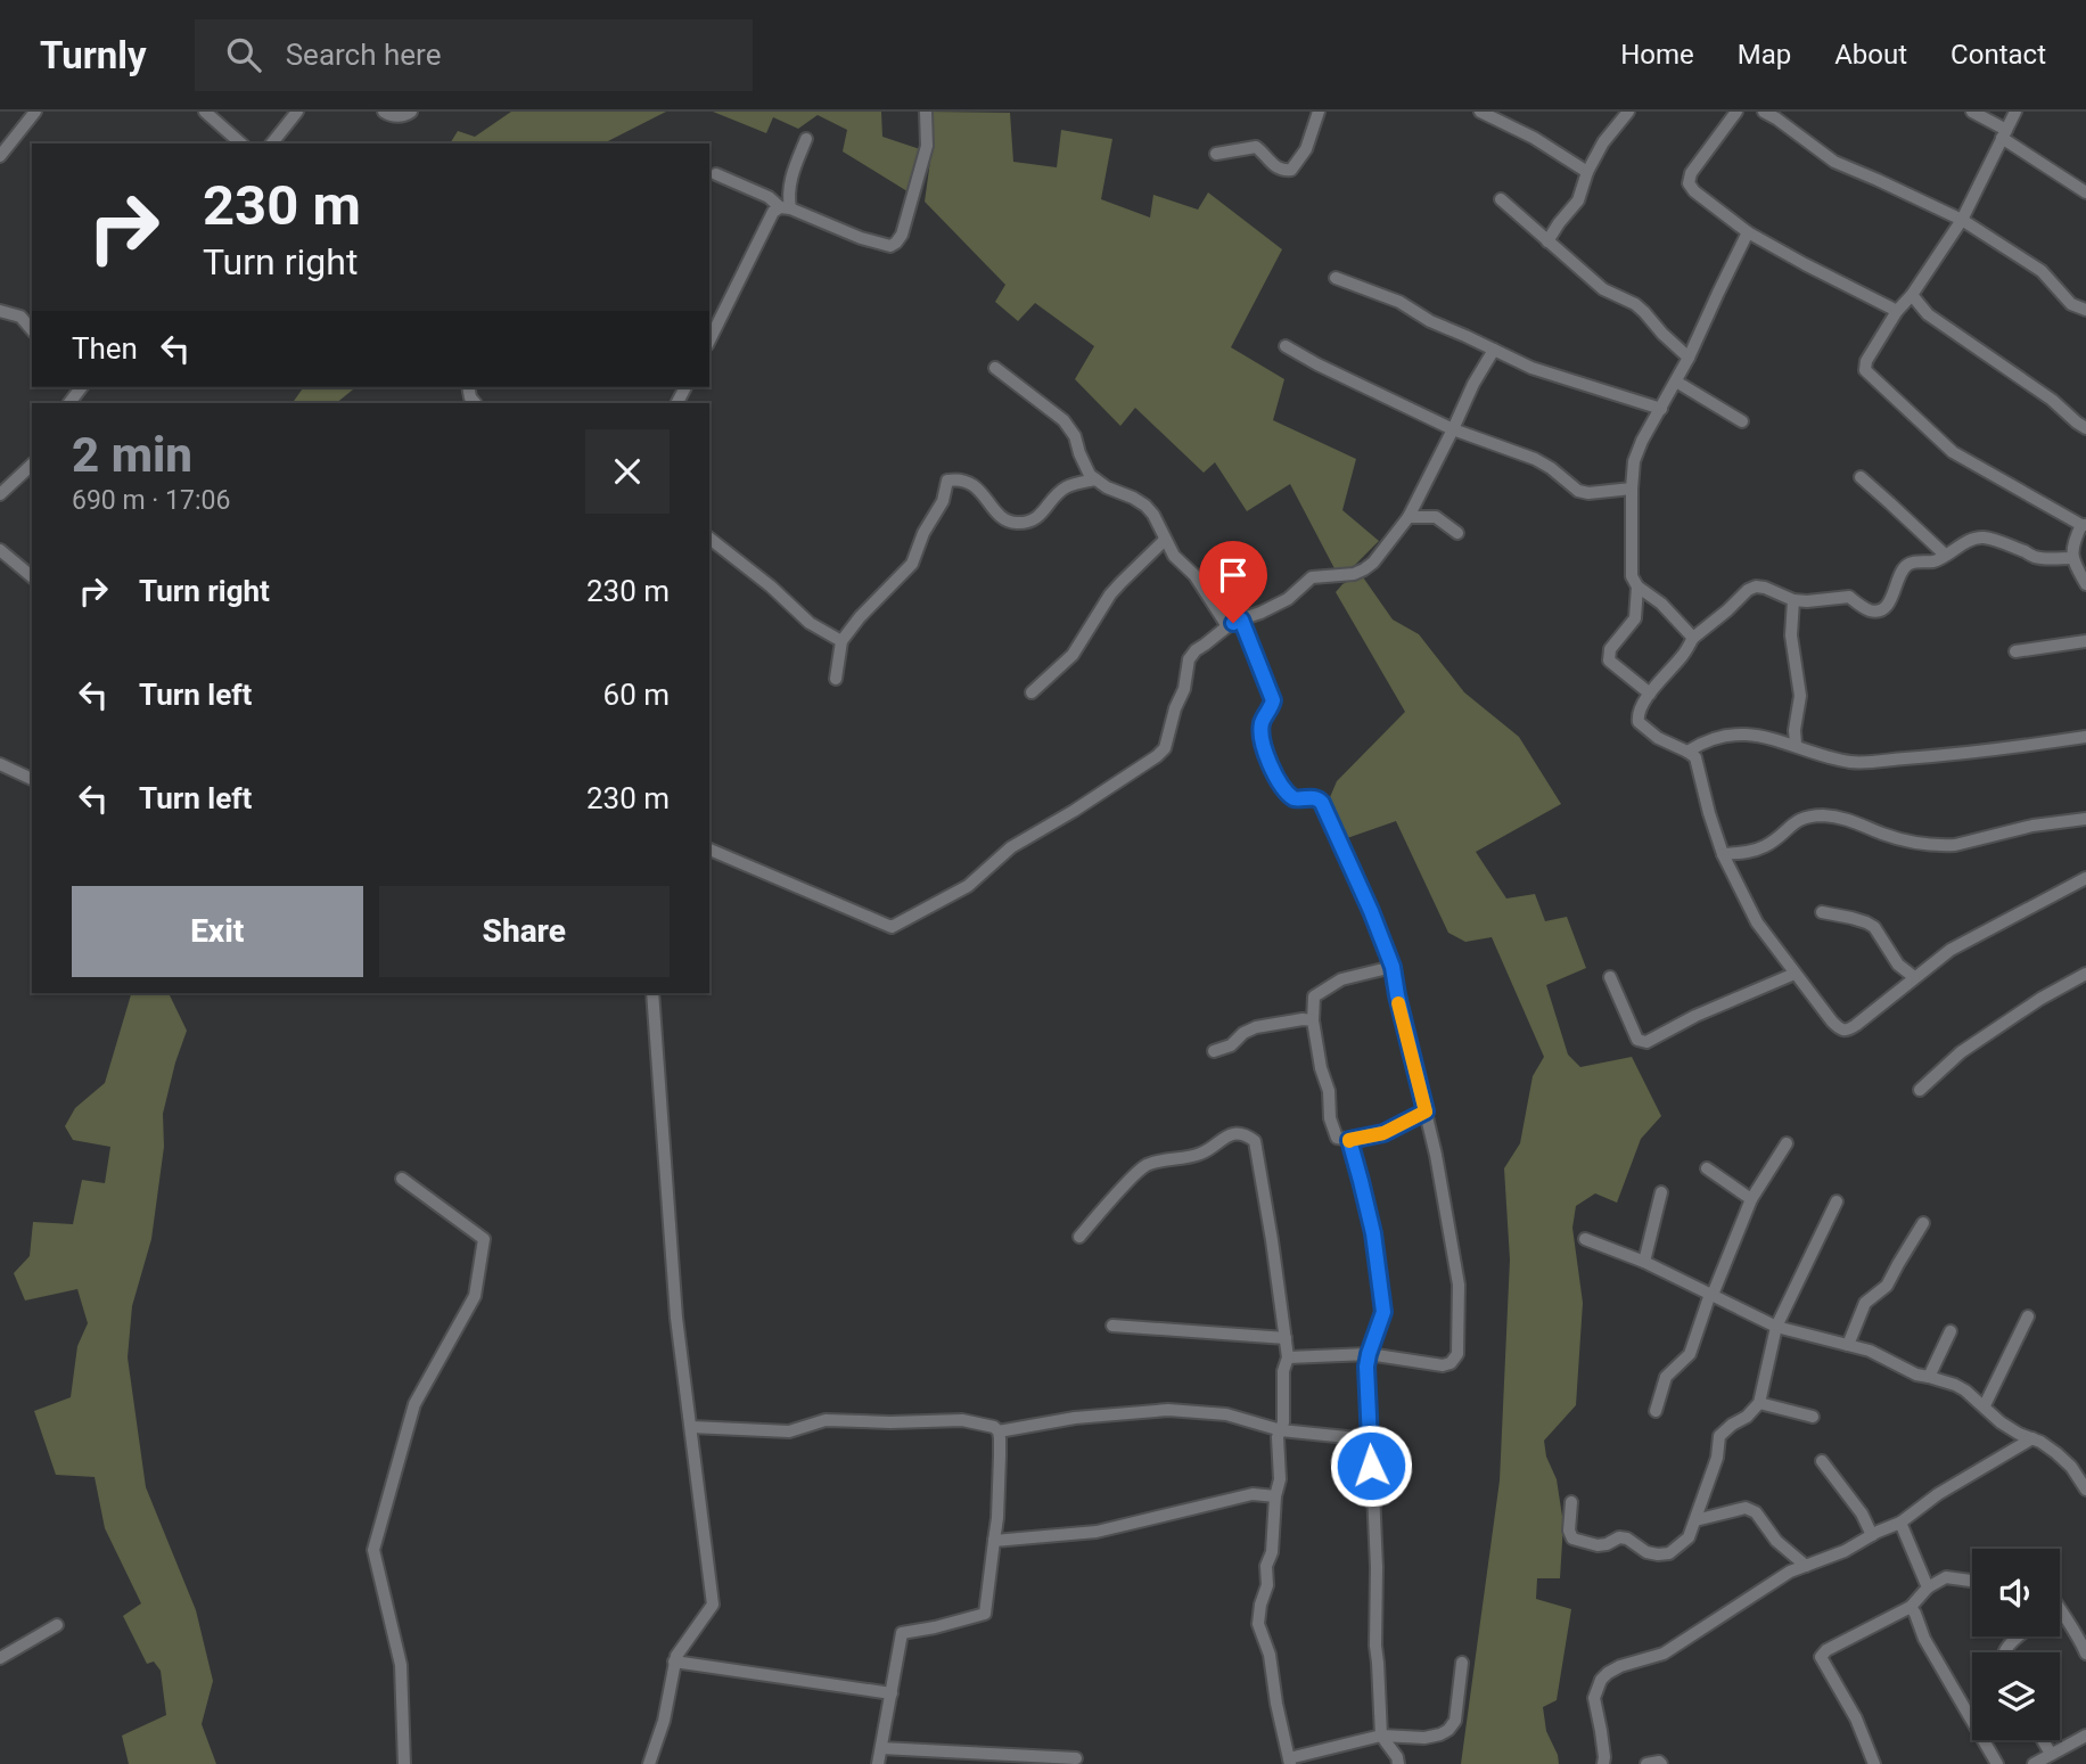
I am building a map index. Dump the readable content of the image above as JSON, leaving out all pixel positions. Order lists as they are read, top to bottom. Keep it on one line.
{"page":{"header":"Turnly","search":"Search here","nav":["Home","Map","About","Contact"],"turn":["230 m","Turn right"],"then":"Then","heading":["2 min","690 m · 17:06"],"list":[{"name":"Turn right","value":"230 m"},{"name":"Turn left","value":"60 m"},{"name":"Turn left","value":"230 m"}],"buttons":["Exit","Share"]}}
